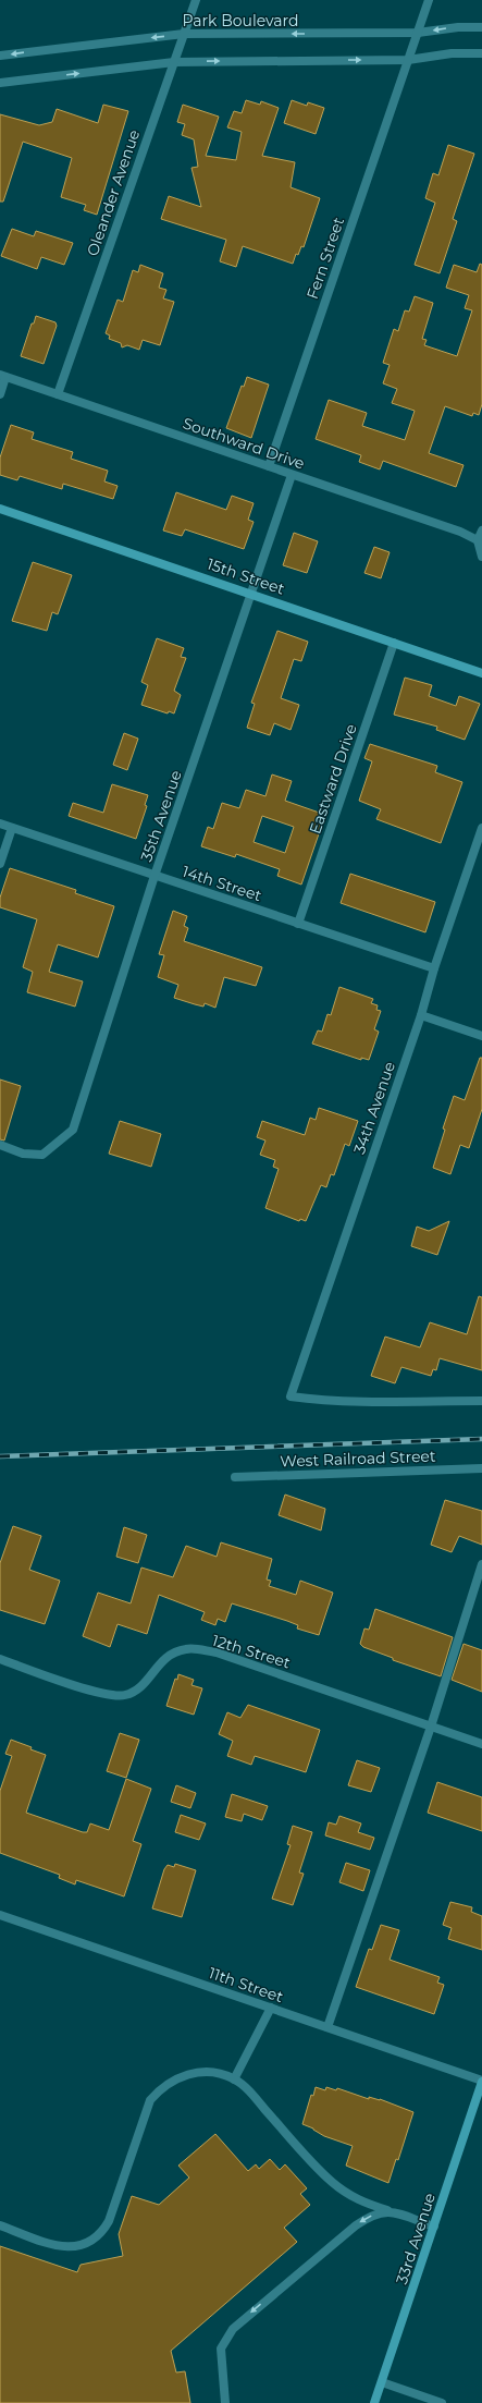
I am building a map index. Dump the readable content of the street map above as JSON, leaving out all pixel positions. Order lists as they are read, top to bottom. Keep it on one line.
{"streets":{"main road":["15th Street","33rd Avenue"],"street":["Park Boulevard","Oleander Avenue","Fern Street","Southward Drive","Eastward Drive","35th Avenue","14th Street","34th Avenue","West Railroad Street","12th Street","11th Street"]},"crossings":[["Park Boulevard","Oleander Avenue"],["Park Boulevard","Fern Street"],["Oleander Avenue","Southward Drive"],["Fern Street","Southward Drive"],["Southward Drive","35th Avenue"],["15th Street","Eastward Drive"],["15th Street","35th Avenue"],["Eastward Drive","14th Street"],["35th Avenue","14th Street"],["14th Street","34th Avenue"],["11th Street","33rd Avenue"]]}
